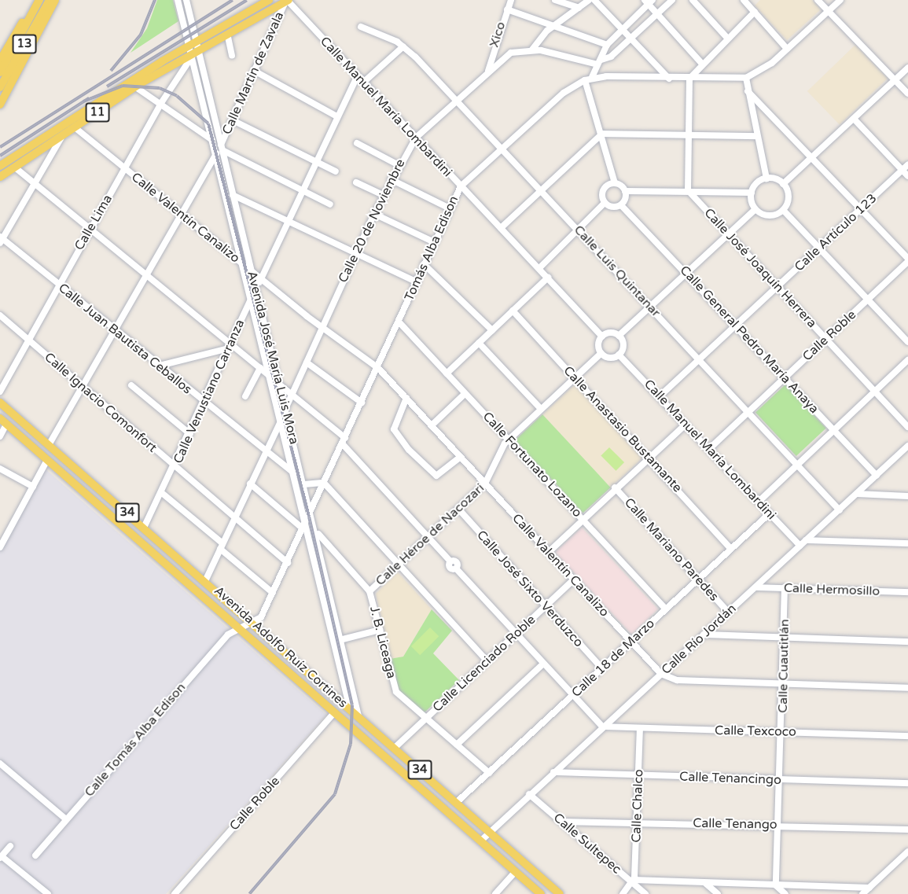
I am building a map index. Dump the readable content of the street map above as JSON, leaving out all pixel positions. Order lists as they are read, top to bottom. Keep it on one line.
{"streets":{"main road":["13","11","34","Avenida Adolfo Ruíz Cortines"],"street":["Xico","Calle Martín de Zavala","Calle Manuel María Lombardini","Calle Valentín Canalizo","Calle 20 de Noviembre","Calle Lima","Calle Artículo 123","Tomás Alba Edison","Calle José Joaquín Herrera","Calle Luis Quintanar","Calle Roble","Calle Juan Bautista Ceballos","Calle General Pedro María Anaya","Avenida José María Luis Mora","Calle Venustiano Carranza","Calle Ignacio Comonfort","Calle Anastasio Bustamante","Calle Fortunato Lozano","Calle Héroe de Nacozari","Calle Mariano Paredes","Calle José Sixto Verduzco","Calle Hermosillo","Calle Río Jordán","J. B. Liceaga","Calle 18 de Marzo","Calle Licenciado Roble","Calle Cuautitlán","Calle Texcoco","Calle Tomás Alba Edison","Calle Tenancingo","Calle Chalco","Calle Tenango","Calle Sultepec"]},"crossings":[["Xico","Calle 20 de Noviembre"],["Calle Martín de Zavala","Calle Manuel María Lombardini"],["Calle Martín de Zavala","11"],["Calle Martín de Zavala","Calle Valentín Canalizo"],["Calle Martín de Zavala","Calle Juan Bautista Ceballos"],["Calle Martín de Zavala","Avenida José María Luis Mora"],["Calle Martín de Zavala","Calle Ignacio Comonfort"],["Calle Martín de Zavala","Avenida Adolfo Ruíz Cortines"],["Calle Manuel María Lombardini","11"],["Calle Manuel María Lombardini","Calle 20 de Noviembre"],["Calle Manuel María Lombardini","Calle Artículo 123"],["Calle Manuel María Lombardini","Tomás Alba Edison"],["Calle Manuel María Lombardini","Calle Roble"],["Calle Manuel María Lombardini","Calle Venustiano Carranza"],["Calle Manuel María Lombardini","Calle Héroe de Nacozari"],["Calle Manuel María Lombardini","Calle Río Jordán"],["Calle Manuel María Lombardini","Calle 18 de Marzo"],["11","Calle Valentín Canalizo"],["11","Calle Lima"],["11","Avenida José María Luis Mora"],["Calle Valentín Canalizo","Calle 20 de Noviembre"],["Calle Valentín Canalizo","Calle Lima"],["Calle Valentín Canalizo","Tomás Alba Edison"],["Calle Valentín Canalizo","Avenida José María Luis Mora"],["Calle Valentín Canalizo","Calle Venustiano Carranza"],["Calle Valentín Canalizo","Calle Héroe de Nacozari"],["Calle Valentín Canalizo","Calle Río Jordán"],["Calle Valentín Canalizo","Calle 18 de Marzo"],["Calle Valentín Canalizo","Calle Licenciado Roble"],["Calle 20 de Noviembre","Calle Luis Quintanar"],["Calle 20 de Noviembre","Avenida José María Luis Mora"],["Calle Lima","Calle Juan Bautista Ceballos"],["Calle Lima","Avenida José María Luis Mora"],["Calle Lima","Calle Ignacio Comonfort"],["Calle Artículo 123","Calle José Joaquín Herrera"],["Calle Artículo 123","Calle Luis Quintanar"],["Calle Artículo 123","Calle General Pedro María Anaya"],["Tomás Alba Edison","Calle Luis Quintanar"],["Tomás Alba Edison","Avenida José María Luis Mora"],["Tomás Alba Edison","Calle Ignacio Comonfort"],["Tomás Alba Edison","Calle Fortunato Lozano"],["Tomás Alba Edison","J. B. Liceaga"],["Tomás Alba Edison","Avenida Adolfo Ruíz Cortines"],["Calle José Joaquín Herrera","Calle Roble"],["Calle Luis Quintanar","Calle Roble"],["Calle Luis Quintanar","Calle Río Jordán"],["Calle Roble","Calle General Pedro María Anaya"],["Calle Roble","Avenida Adolfo Ruíz Cortines"],["Calle Juan Bautista Ceballos","Avenida José María Luis Mora"],["Calle Juan Bautista Ceballos","Calle Venustiano Carranza"],["Calle General Pedro María Anaya","Calle Río Jordán"],["Avenida José María Luis Mora","Calle Venustiano Carranza"],["Avenida José María Luis Mora","J. B. Liceaga"],["Avenida José María Luis Mora","Avenida Adolfo Ruíz Cortines"],["Calle Venustiano Carranza","Calle Ignacio Comonfort"],["Calle Venustiano Carranza","Avenida Adolfo Ruíz Cortines"],["Calle Anastasio Bustamante","Calle Héroe de Nacozari"],["Calle Anastasio Bustamante","Calle 18 de Marzo"],["Calle Fortunato Lozano","Calle Héroe de Nacozari"],["Calle Fortunato Lozano","Calle 18 de Marzo"],["Calle Héroe de Nacozari","Calle José Sixto Verduzco"],["Calle Héroe de Nacozari","J. B. Liceaga"],["Calle Mariano Paredes","Calle Río Jordán"],["Calle Mariano Paredes","Calle 18 de Marzo"],["Calle José Sixto Verduzco","Calle 18 de Marzo"],["Calle José Sixto Verduzco","Calle Licenciado Roble"],["Calle Hermosillo","Calle Río Jordán"],["Calle Hermosillo","Calle Cuautitlán"],["Calle Río Jordán","Avenida Adolfo Ruíz Cortines"],["Calle Río Jordán","Calle Texcoco"],["Calle Río Jordán","Calle Tenancingo"],["Calle Río Jordán","Calle Sultepec"],["J. B. Liceaga","Calle 18 de Marzo"],["J. B. Liceaga","Calle Licenciado Roble"],["Avenida Adolfo Ruíz Cortines","Calle 18 de Marzo"],["Avenida Adolfo Ruíz Cortines","Calle Licenciado Roble"],["Avenida Adolfo Ruíz Cortines","Calle Tomás Alba Edison"],["Calle Cuautitlán","Calle Texcoco"],["Calle Cuautitlán","Calle Tenancingo"],["Calle Cuautitlán","Calle Tenango"],["Calle Texcoco","Calle Chalco"],["Calle Tenancingo","Calle Chalco"],["Calle Chalco","Calle Tenango"],["Calle Chalco","Calle Sultepec"],["Calle Tenango","Calle Sultepec"]]}
